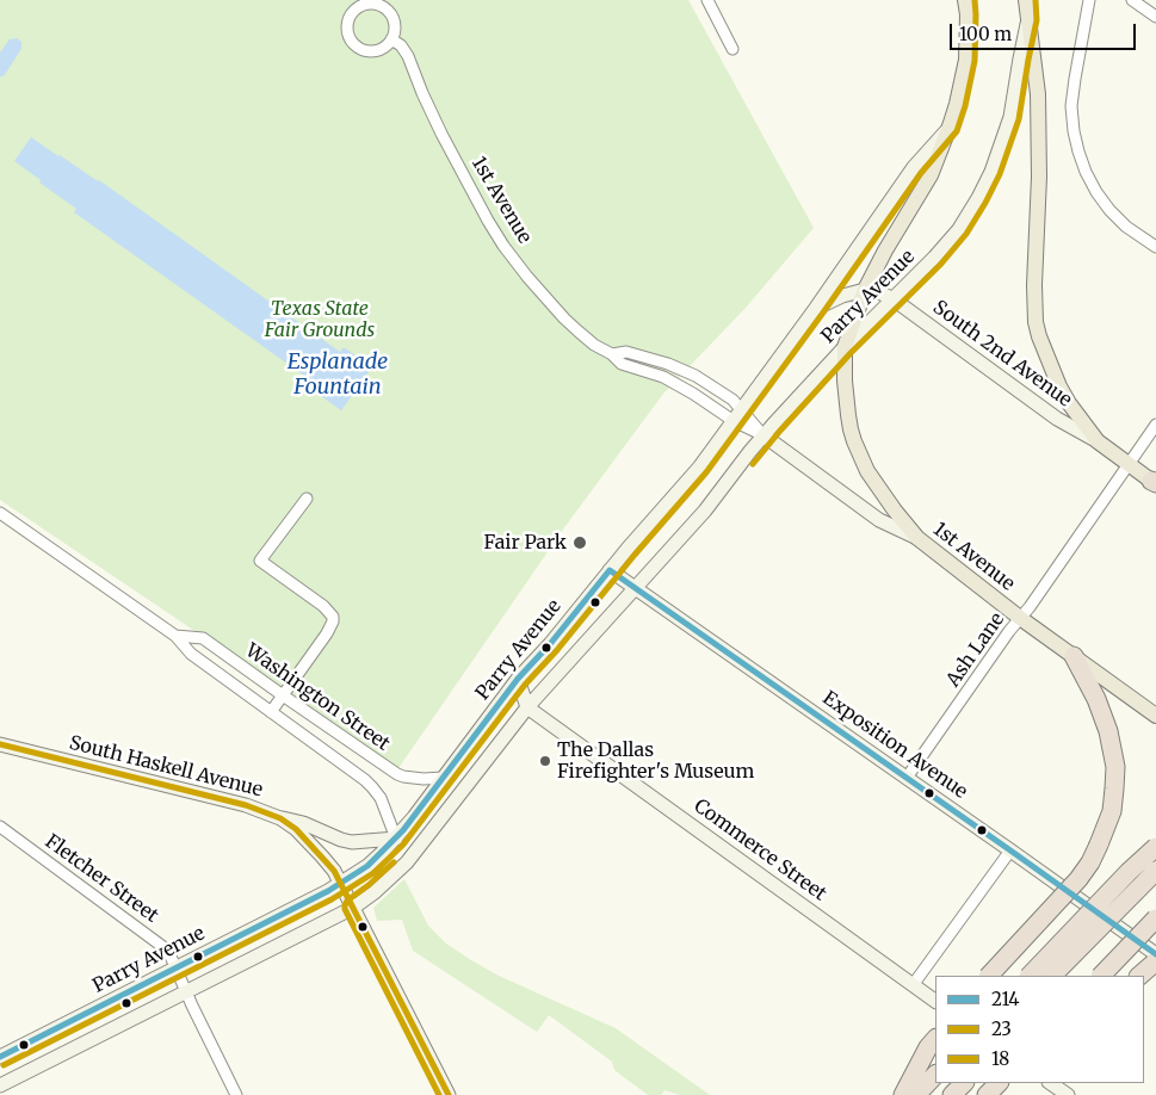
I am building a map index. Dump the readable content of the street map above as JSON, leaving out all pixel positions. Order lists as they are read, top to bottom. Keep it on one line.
{"streets":{"main road":["1st Avenue","Parry Avenue","South 2nd Avenue","Exposition Avenue","South Haskell Avenue","Commerce Street"],"street":["Ash Lane","Washington Street","Fletcher Street"]},"crossings":[["1st Avenue","Parry Avenue"],["1st Avenue","Ash Lane"],["Parry Avenue","South 2nd Avenue"],["Parry Avenue","Washington Street"],["Parry Avenue","Exposition Avenue"],["Parry Avenue","South Haskell Avenue"],["Parry Avenue","Commerce Street"],["Parry Avenue","Fletcher Street"],["South 2nd Avenue","Ash Lane"],["Ash Lane","Exposition Avenue"]],"water":["Esplanade Fountain"],"parks":["Texas State Fair Grounds"],"places":["Fair Park","The Dallas Firefighter's Museum"],"lines":["transit line 23","transit line 214","transit line 18"],"legend":["214","23","18"],"scale_bar":"100 m"}
